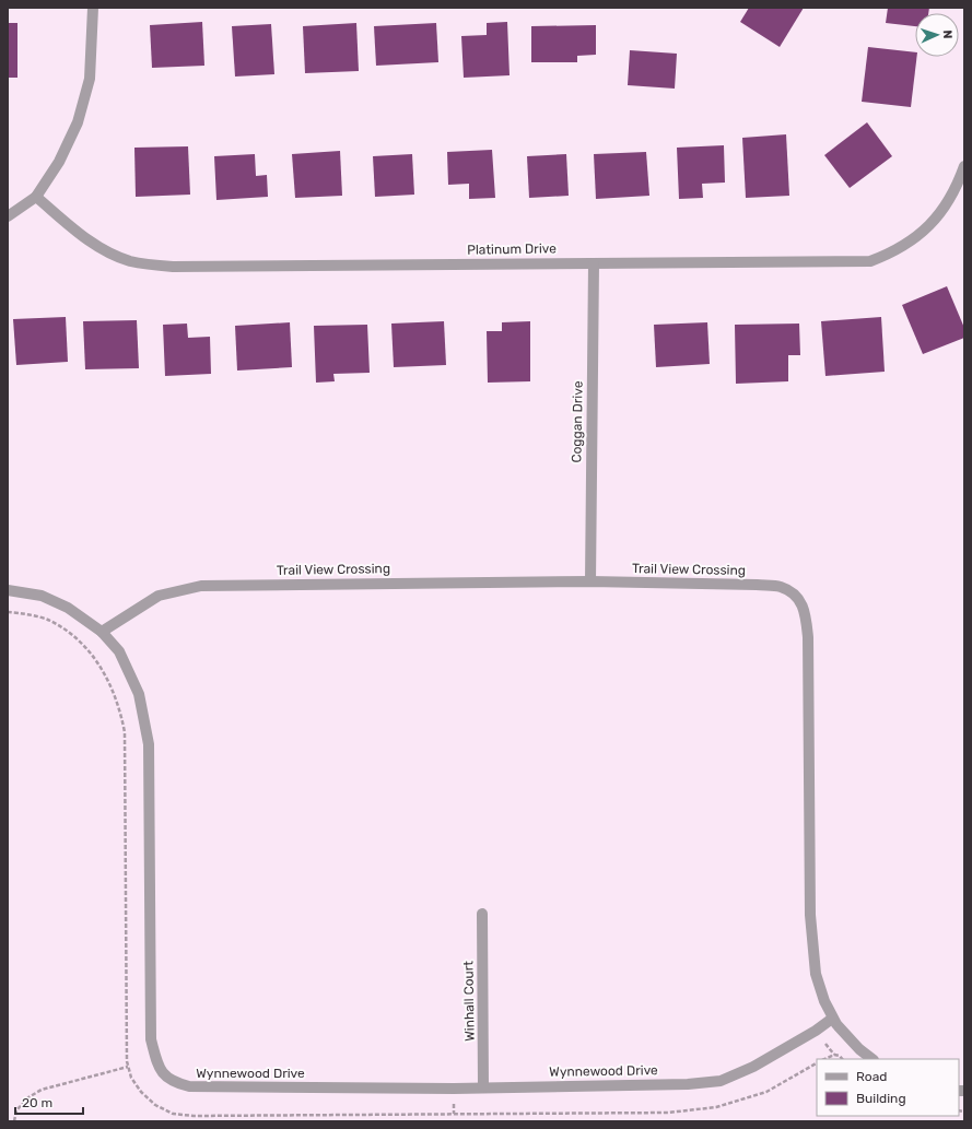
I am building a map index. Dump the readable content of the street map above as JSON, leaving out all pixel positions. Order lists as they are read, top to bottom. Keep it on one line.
{"streets":{"street":["Platinum Drive","Coggan Drive","Trail View Crossing","Winhall Court","Wynnewood Drive"]},"crossings":[["Platinum Drive","Coggan Drive"],["Coggan Drive","Trail View Crossing"],["Trail View Crossing","Wynnewood Drive"],["Winhall Court","Wynnewood Drive"]],"legend":["Road","Building"],"scale_bar":"20 m","north":"right"}
